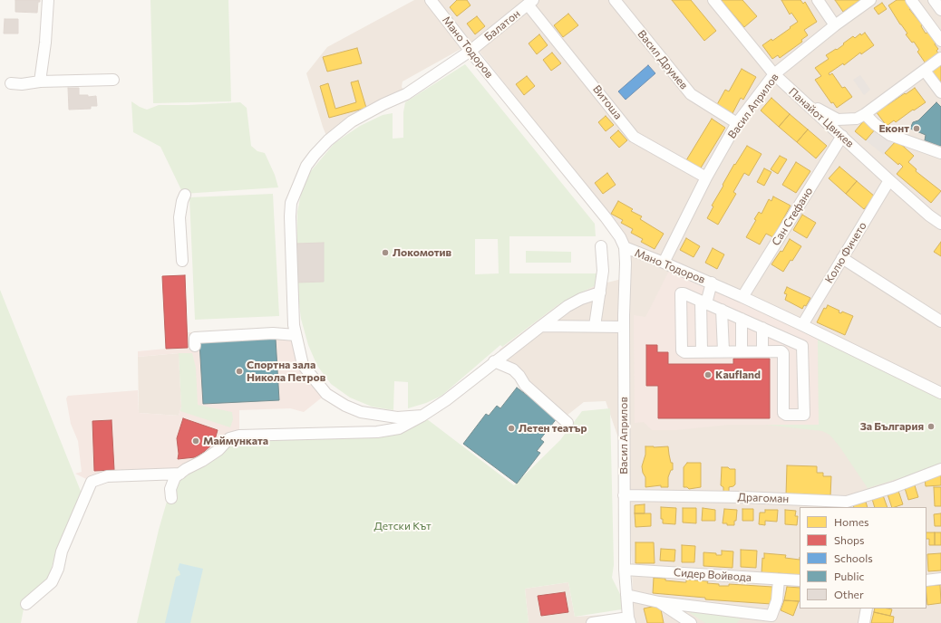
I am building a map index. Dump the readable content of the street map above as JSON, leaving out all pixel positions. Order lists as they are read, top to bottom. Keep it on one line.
{"streets":{"street":["Балатон","Мано Тодоров","Васил Друмев","Витоша","Васил Априлов","Панайот Цвикев","Сан Стефано","Колю Фичето","Драгоман","Сидер Войвода"]},"crossings":[["Балатон","Мано Тодоров"],["Балатон","Витоша"],["Мано Тодоров","Васил Априлов"],["Мано Тодоров","Сан Стефано"],["Мано Тодоров","Колю Фичето"],["Васил Друмев","Васил Априлов"],["Витоша","Васил Априлов"],["Васил Априлов","Панайот Цвикев"],["Васил Априлов","Драгоман"],["Васил Априлов","Сидер Войвода"],["Панайот Цвикев","Сан Стефано"],["Панайот Цвикев","Колю Фичето"]],"parks":["Детски Кът"],"places":["Еконт","Локомотив","Спортна зала Никола Петров","Kaufland","За България","Летен театър","Маймунката"],"legend":["Homes","Shops","Schools","Public","Other"]}
